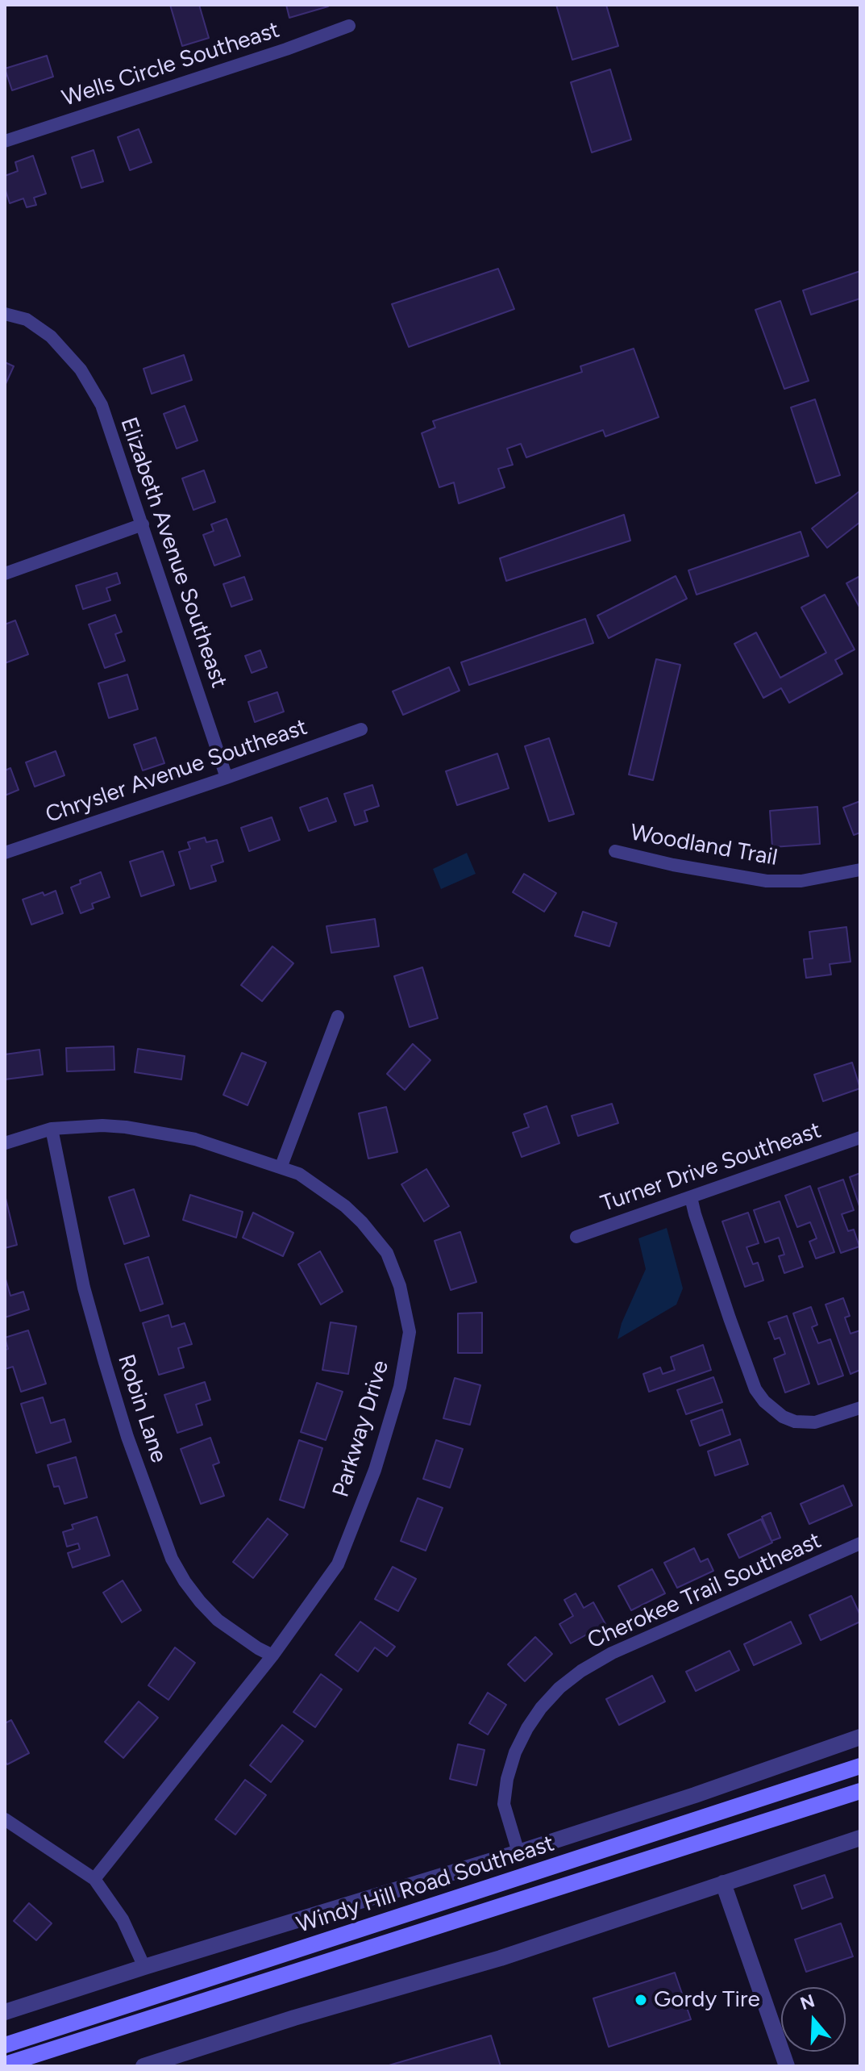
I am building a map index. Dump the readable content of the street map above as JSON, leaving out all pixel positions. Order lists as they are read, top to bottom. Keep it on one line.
{"streets":{"main road":["Windy Hill Road Southeast"],"street":["Wells Circle Southeast","Elizabeth Avenue Southeast","Chrysler Avenue Southeast","Woodland Trail","Turner Drive Southeast","Robin Lane","Parkway Drive","Cherokee Trail Southeast"]},"crossings":[["Elizabeth Avenue Southeast","Chrysler Avenue Southeast"],["Robin Lane","Parkway Drive"],["Cherokee Trail Southeast","Windy Hill Road Southeast"]],"places":["Gordy Tire"],"north":"top"}
